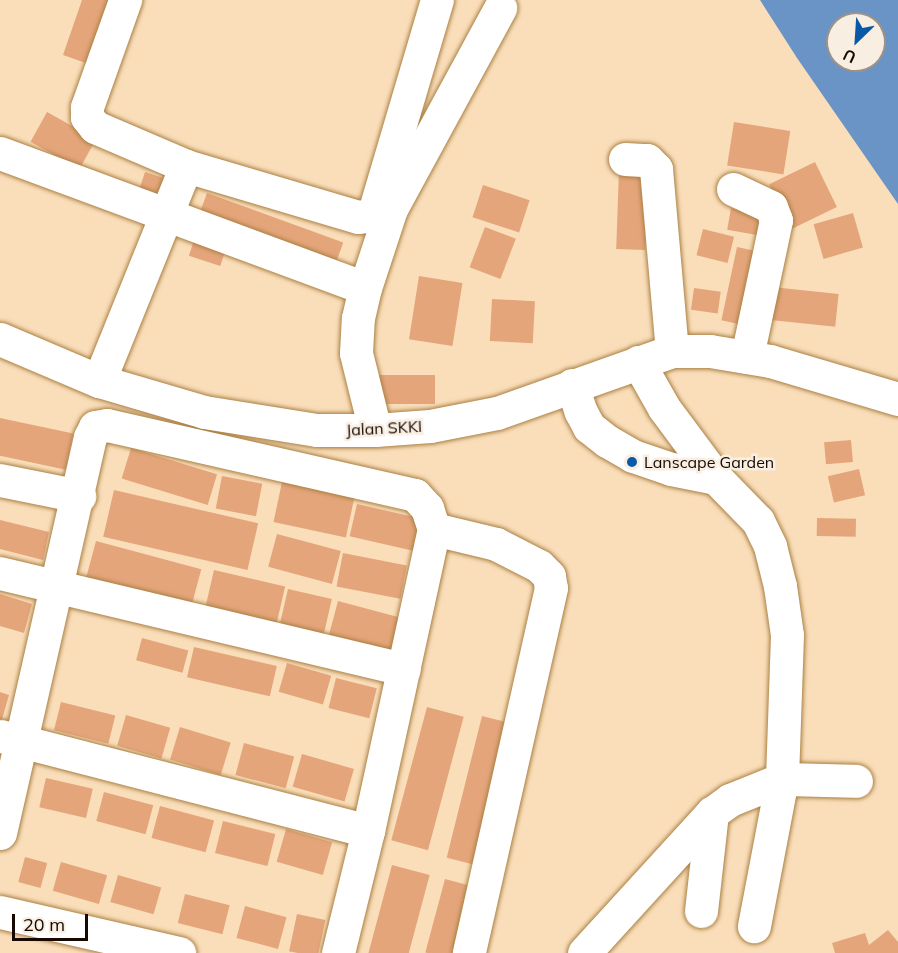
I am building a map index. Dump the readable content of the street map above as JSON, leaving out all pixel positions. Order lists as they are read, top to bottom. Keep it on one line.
{"streets":{"street":["Jalan SKKI"]},"places":["Lanscape Garden"],"scale_bar":"20 m","north":"bottom left"}
